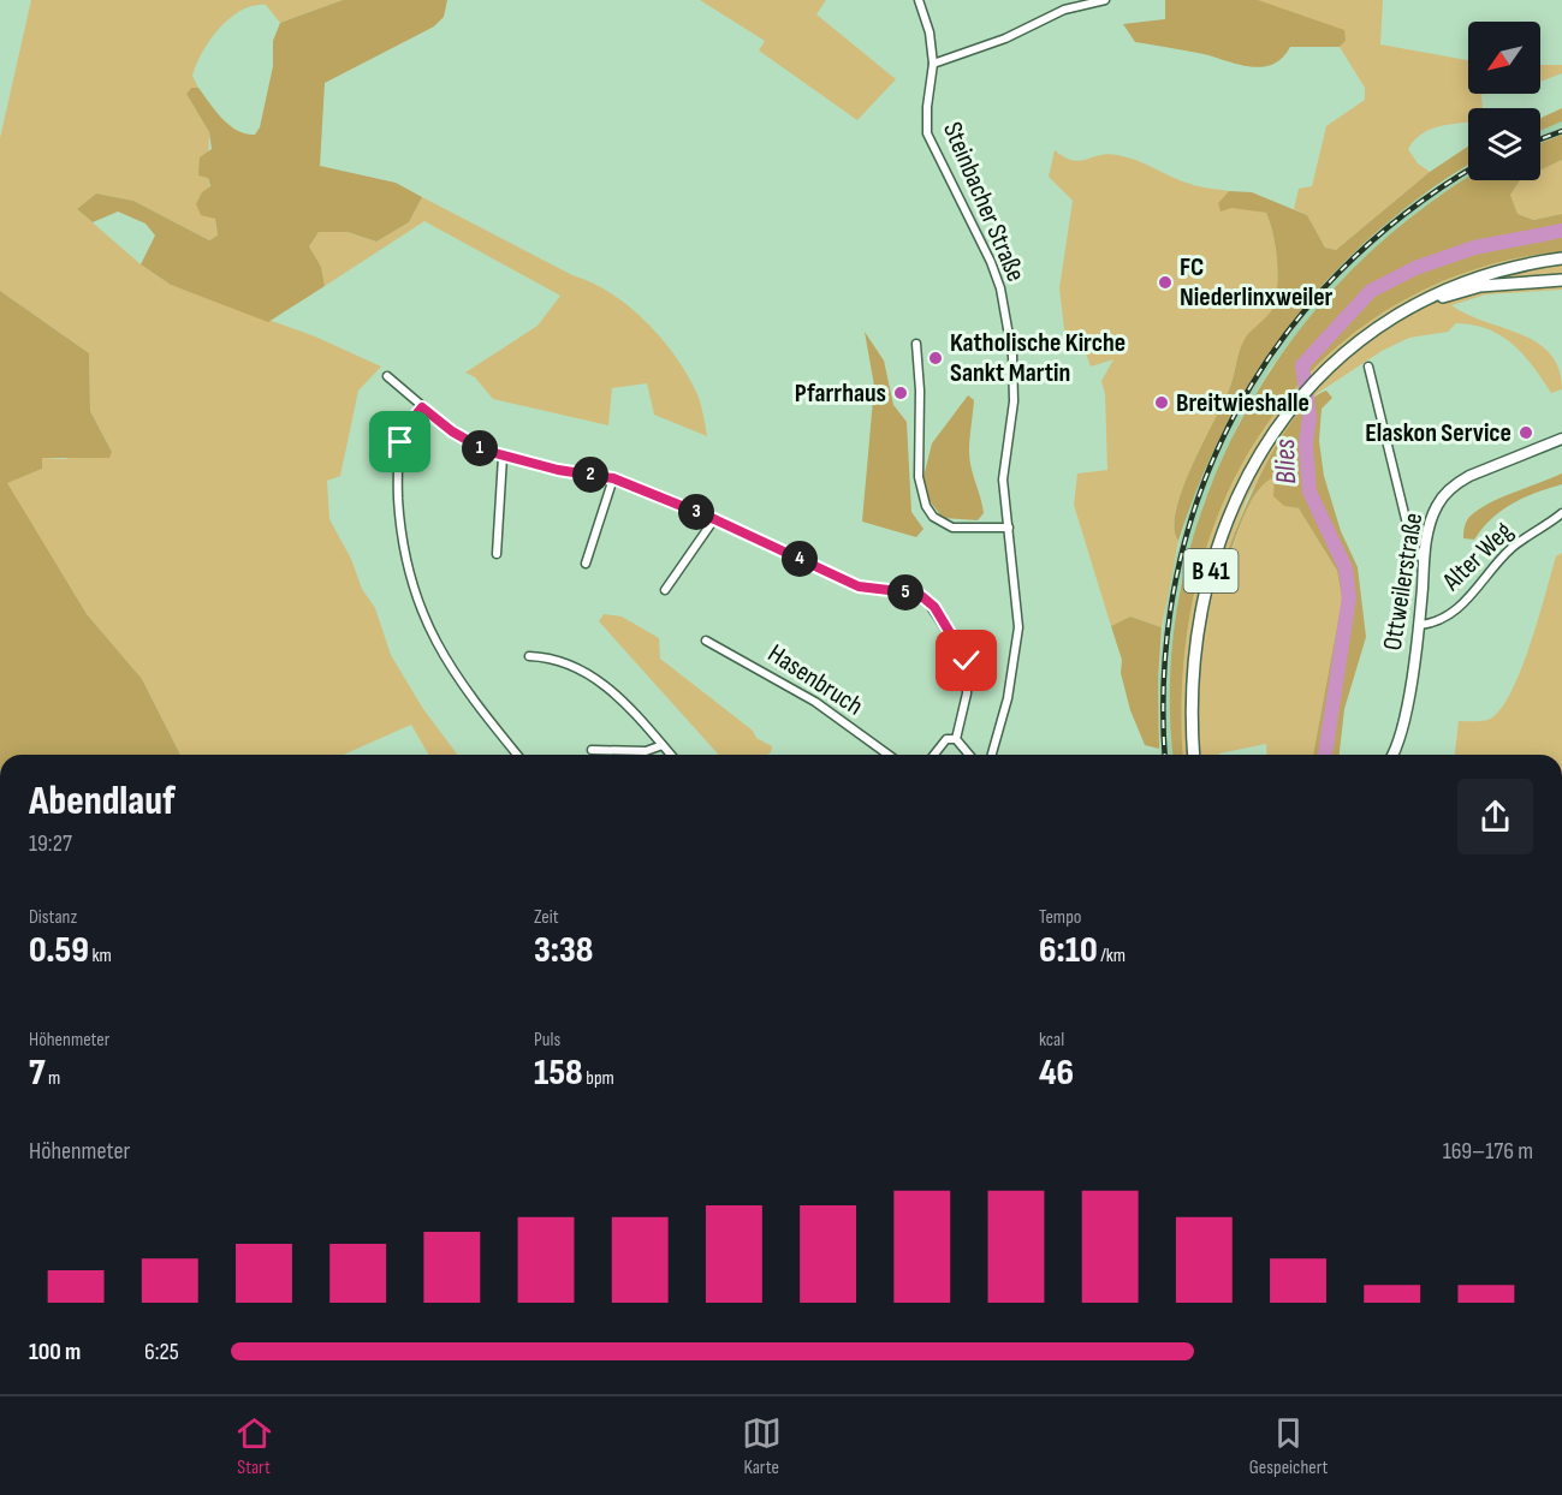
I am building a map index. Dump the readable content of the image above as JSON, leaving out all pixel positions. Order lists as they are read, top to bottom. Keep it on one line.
{"streets":{"highway":["B 41"],"main road":["Ottweilerstraße"],"street":["Steinbacher Straße","Alter Weg","Hasenbruch"]},"crossings":[["Alter Weg","Ottweilerstraße"]],"water":["Blies"],"places":["FC Niederlinxweiler","Katholische Kirche Sankt Martin","Pfarrhaus","Breitwieshalle","Elaskon Service"],"north":"bottom left","page":{"pins":["1","2","3","4","5"],"heading":["Abendlauf","19:27"],"stats":[["Distanz","0.59 km"],["Zeit","3:38"],["Tempo","6:10 /km"],["Höhenmeter","7 m"],["Puls","158 bpm"],["kcal","46"]],"chart":["Höhenmeter","169–176 m"],"list":[{"name":"100 m","note":"6:25"}],"tabs":["Start","Karte","Gespeichert"]}}
